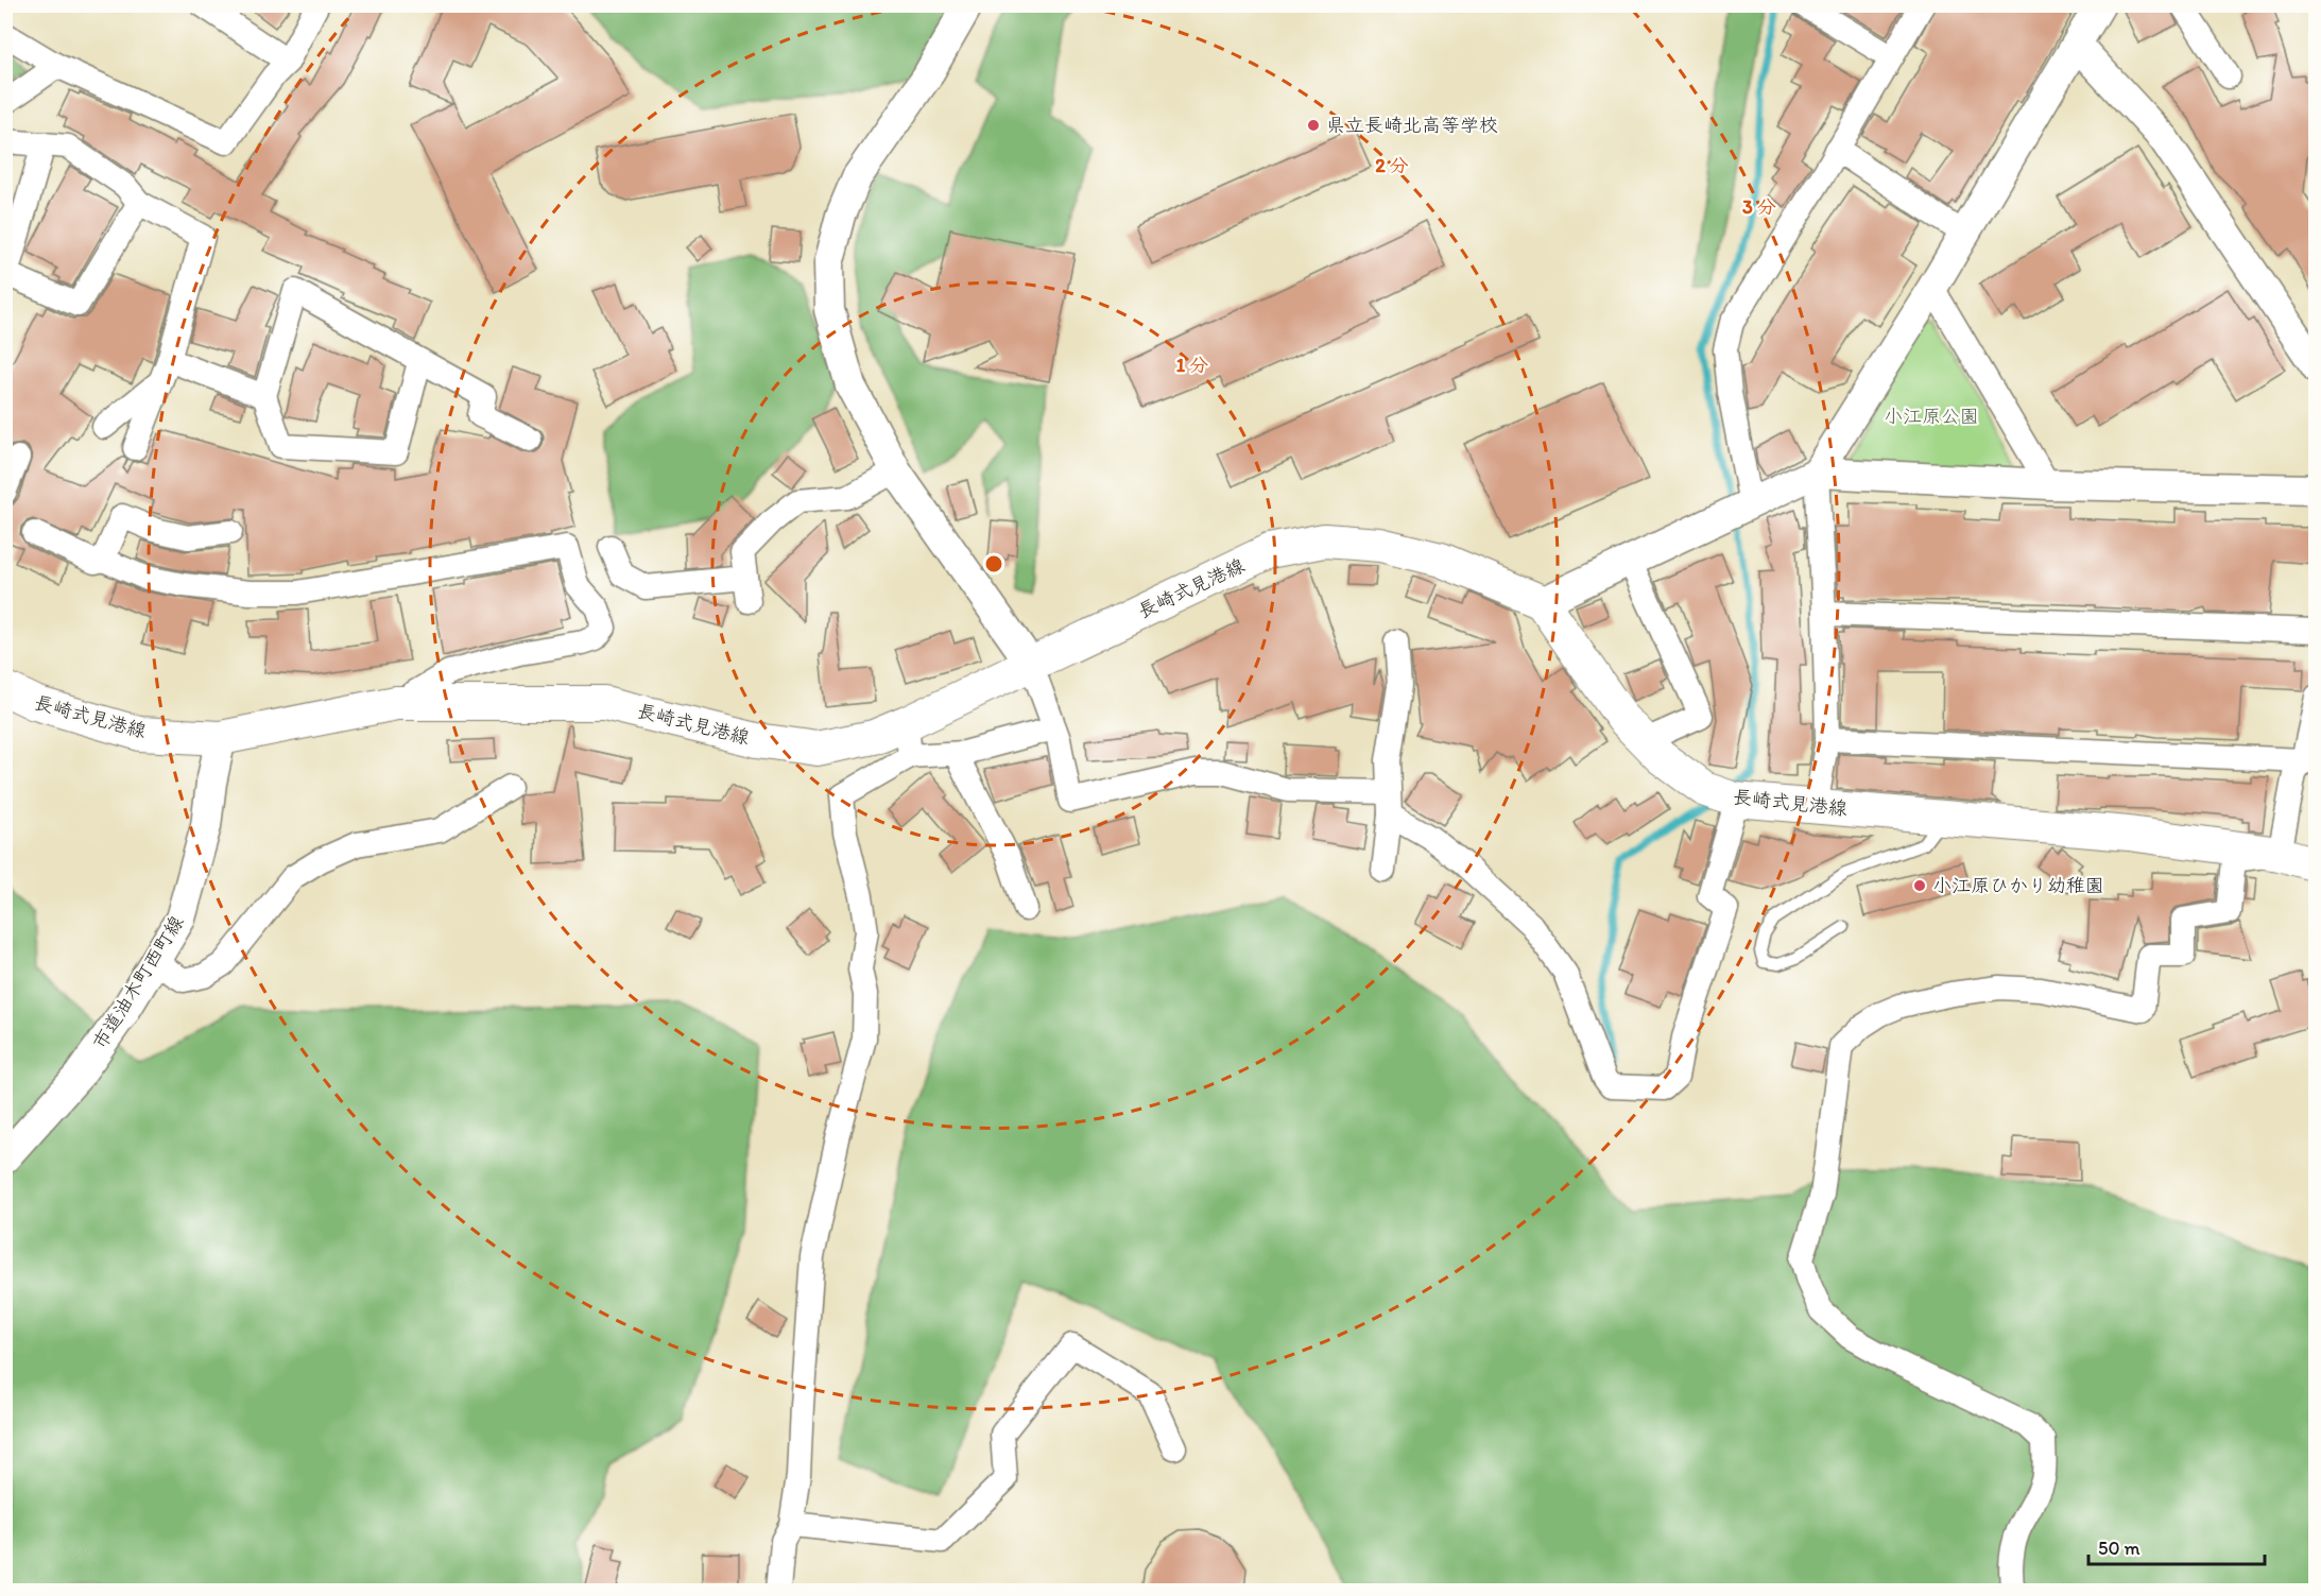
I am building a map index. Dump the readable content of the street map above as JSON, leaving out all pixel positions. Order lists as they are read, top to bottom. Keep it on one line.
{"streets":{"main road":["長崎式見港線"],"street":["市道油木町西町線"]},"crossings":[["長崎式見港線","市道油木町西町線"]],"parks":["小江原公園"],"places":["県立長崎北高等学校","小江原ひかり幼稚園"],"scale_bar":"50 m","rings":["2 分","3 分","1 分"]}
